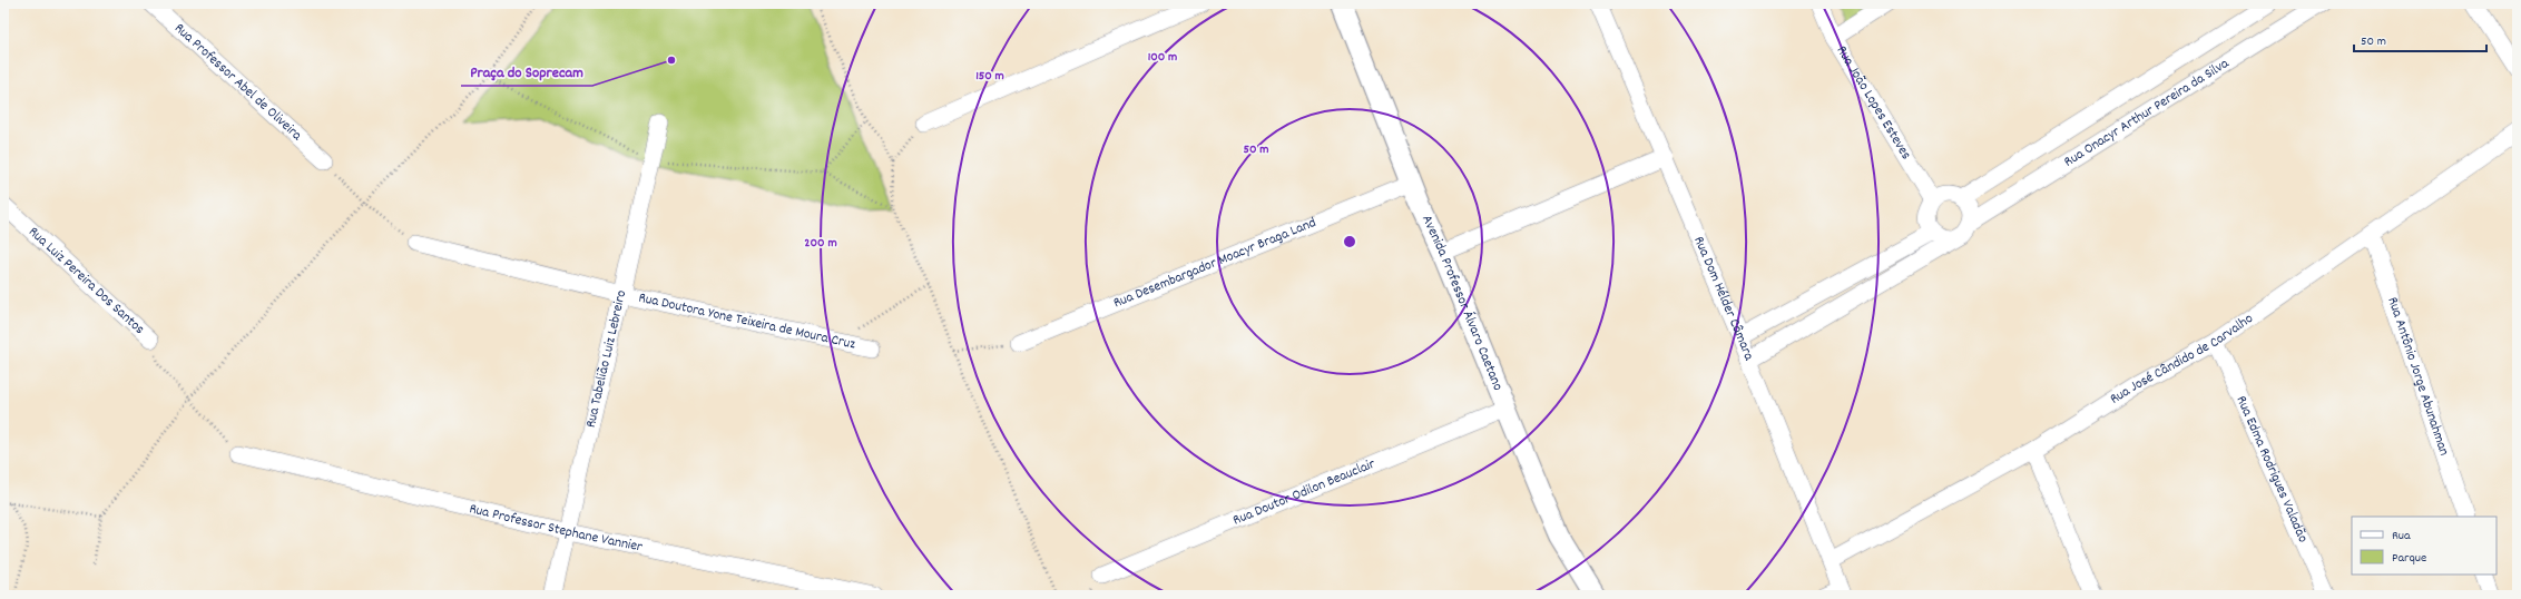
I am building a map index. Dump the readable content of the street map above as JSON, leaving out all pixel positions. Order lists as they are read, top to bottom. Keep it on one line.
{"streets":{"street":["Rua Professor Abel de Oliveira","Rua João Lopes Esteves","Rua Onacyr Arthur Pereira da Silva","Rua Desembargador Moacyr Braga Land","Rua Luiz Pereira Dos Santos","Rua Dom Hélder Câmara","Avenida Professor Álvaro Caetano","Rua Doutora Yone Teixeira de Moura Cruz","Rua Tabelião Luiz Lebreiro","Rua José Cândido de Carvalho","Rua Antônio Jorge Abunahman","Rua Edma Rodrigues Valadão","Rua Doutor Odilon Beauclair","Rua Professor Stephane Vannier"]},"crossings":[["Rua João Lopes Esteves","Rua Onacyr Arthur Pereira da Silva"],["Rua Desembargador Moacyr Braga Land","Avenida Professor Álvaro Caetano"],["Rua Dom Hélder Câmara","Rua José Cândido de Carvalho"],["Avenida Professor Álvaro Caetano","Rua Doutor Odilon Beauclair"],["Rua Doutora Yone Teixeira de Moura Cruz","Rua Tabelião Luiz Lebreiro"],["Rua Tabelião Luiz Lebreiro","Rua Professor Stephane Vannier"],["Rua José Cândido de Carvalho","Rua Antônio Jorge Abunahman"],["Rua José Cândido de Carvalho","Rua Edma Rodrigues Valadão"]],"places":["Praça do Soprecam"],"legend":["Rua","Parque"],"scale_bar":"50 m","rings":["100 m","150 m","50 m","200 m"]}
